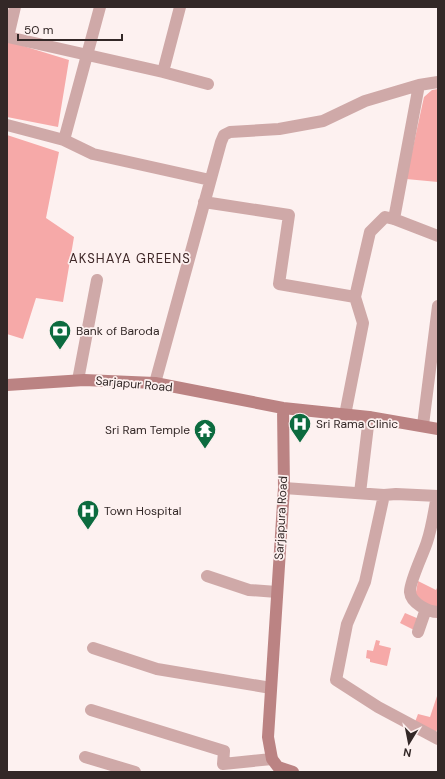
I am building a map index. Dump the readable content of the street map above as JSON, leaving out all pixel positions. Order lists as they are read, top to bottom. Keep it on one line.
{"streets":{"main road":["Sarjapur Road","Sarjapura Road"]},"crossings":[["Sarjapur Road","Sarjapura Road"]],"districts":["AKSHAYA GREENS"],"places":{"bank":["Bank of Baroda"],"hospital":["Sri Rama Clinic","Town Hospital"],"temple":["Sri Ram Temple"]},"scale_bar":"50 m","north":"bottom"}
